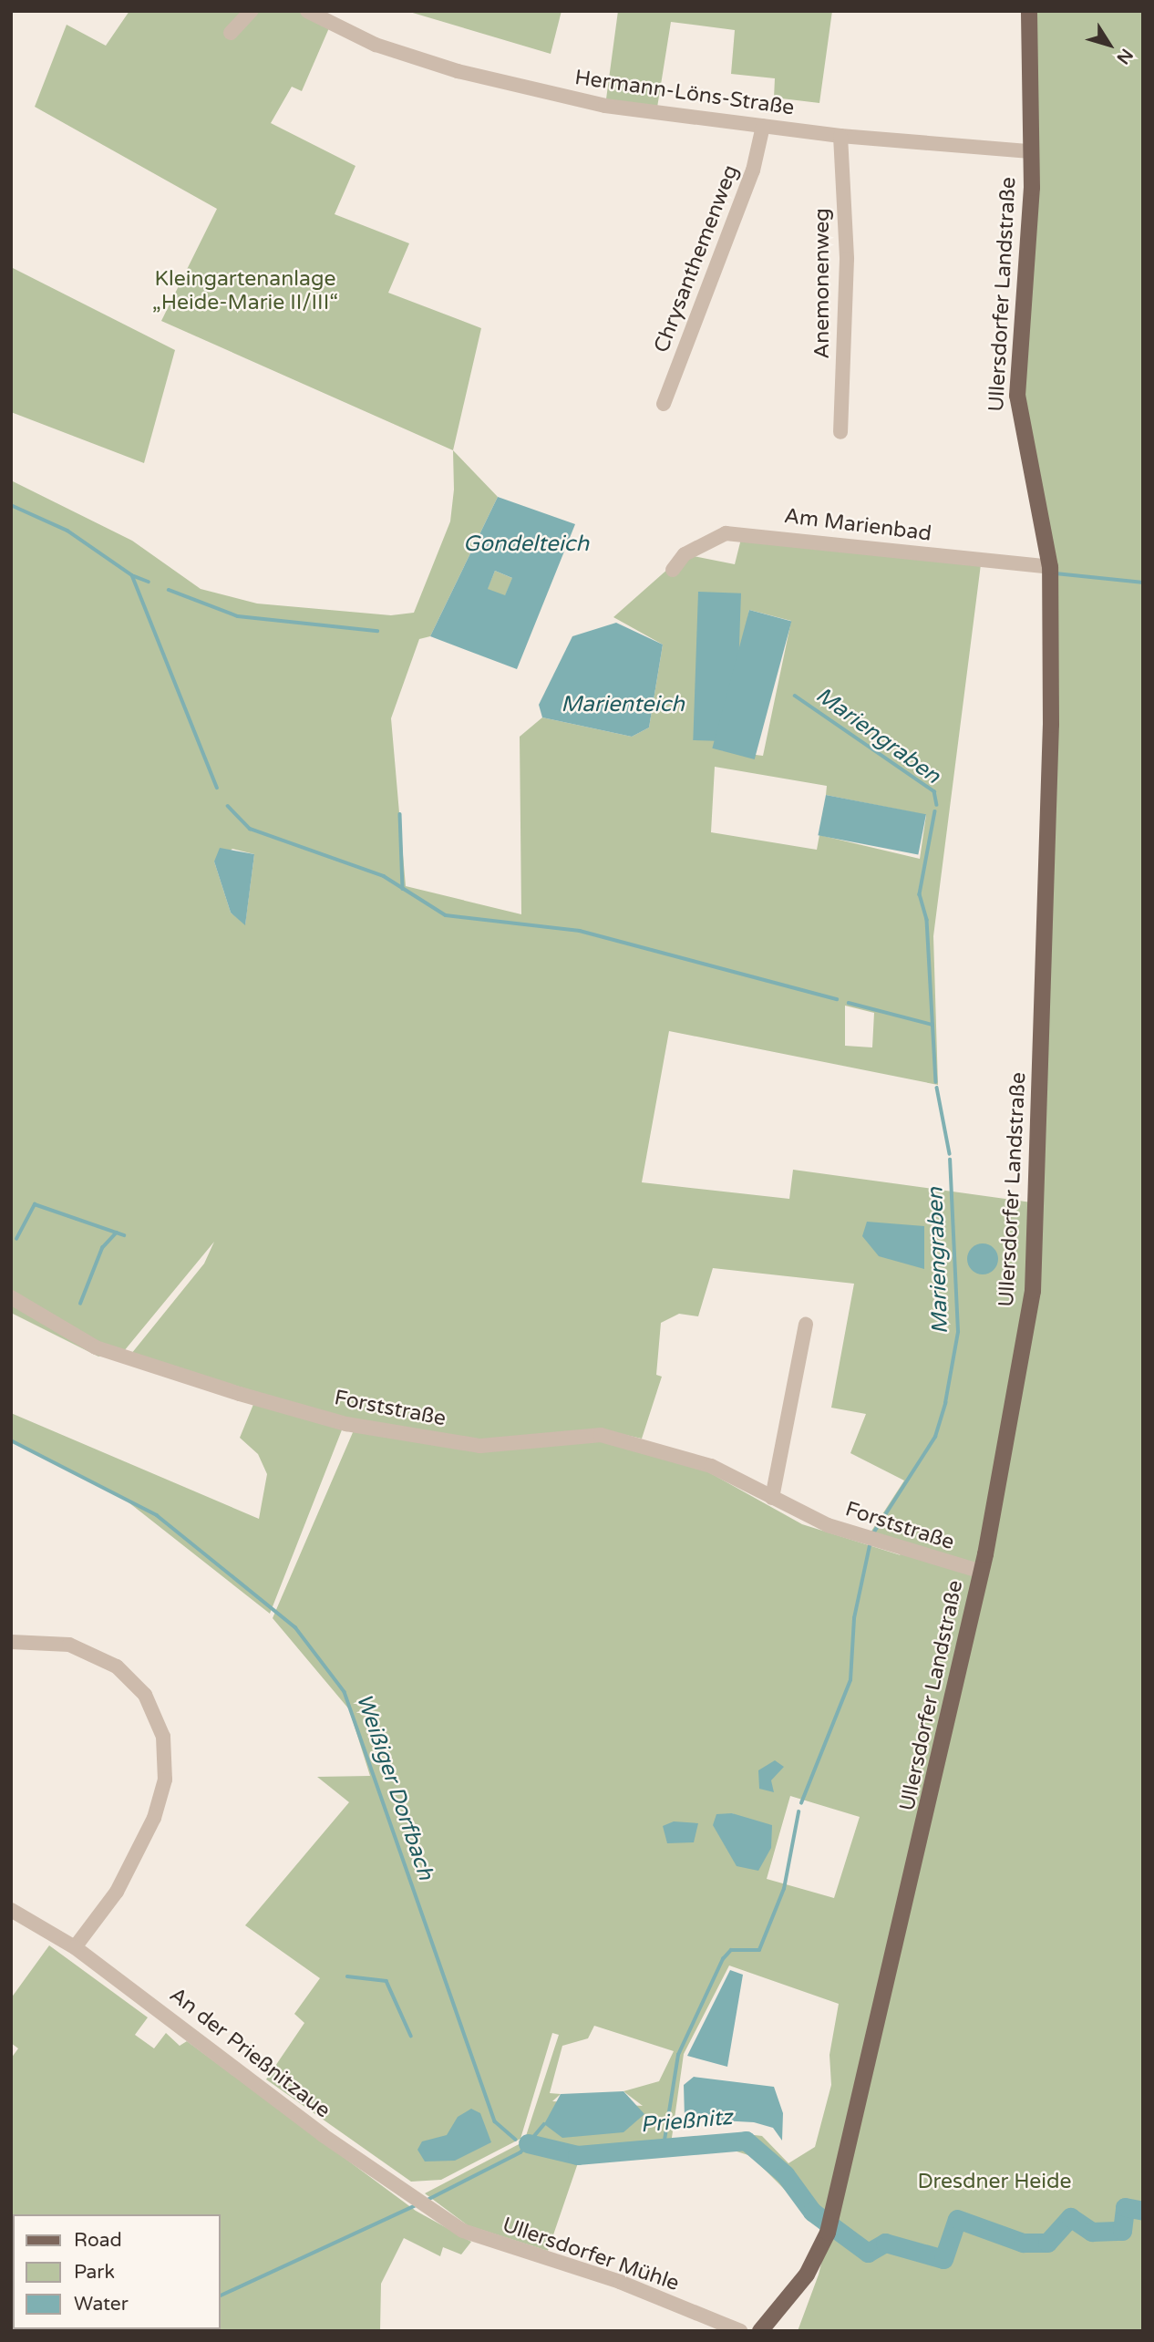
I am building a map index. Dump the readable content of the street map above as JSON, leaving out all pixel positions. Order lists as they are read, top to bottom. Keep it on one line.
{"streets":{"main road":["Ullersdorfer Landstraße"],"street":["Hermann-Löns-Straße","Chrysanthemenweg","Anemonenweg","Am Marienbad","Forststraße","An der Prießnitzaue","Ullersdorfer Mühle"]},"crossings":[["Hermann-Löns-Straße","Chrysanthemenweg"],["Hermann-Löns-Straße","Anemonenweg"],["Hermann-Löns-Straße","Ullersdorfer Landstraße"],["Ullersdorfer Landstraße","Am Marienbad"],["Ullersdorfer Landstraße","Forststraße"],["An der Prießnitzaue","Ullersdorfer Mühle"]],"water":["Gondelteich","Marienteich","Mariengraben","Weißiger Dorfbach","Prießnitz"],"parks":["Kleingartenanlage „Heide-Marie II/III“","Dresdner Heide"],"legend":["Road","Park","Water"],"north":"bottom right"}
